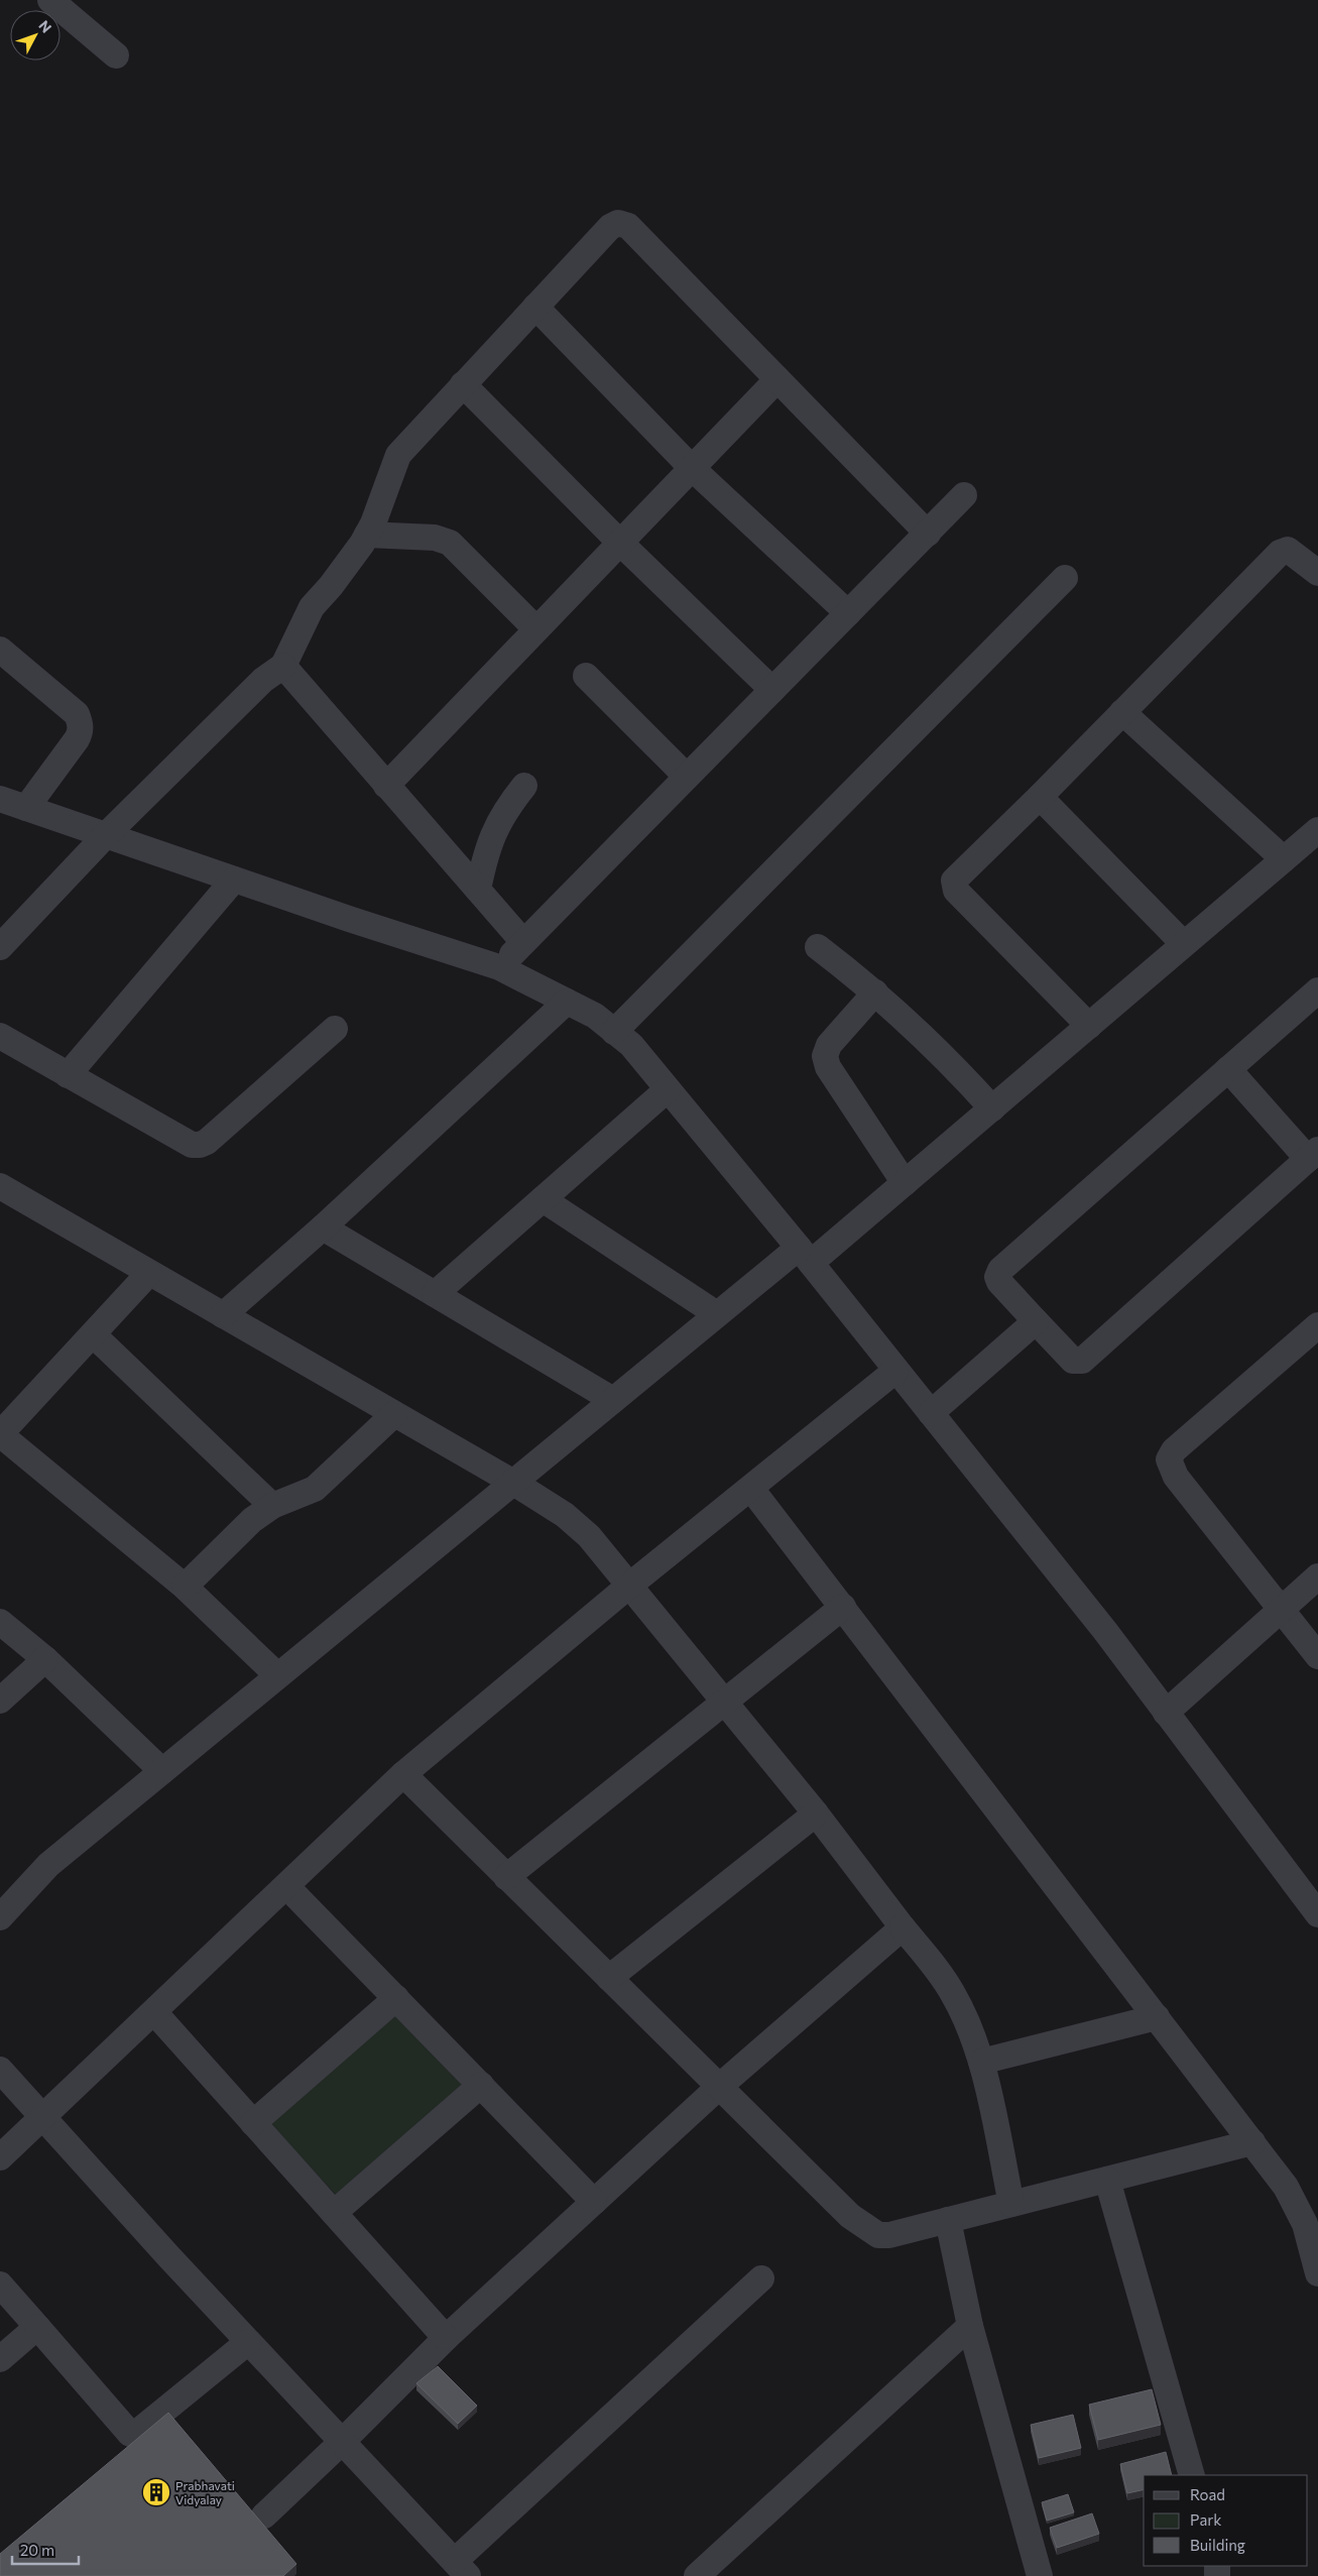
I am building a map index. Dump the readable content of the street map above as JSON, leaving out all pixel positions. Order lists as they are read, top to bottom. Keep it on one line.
{"places":{"building":["Prabhavati Vidyalay"]},"legend":["Road","Park","Building"],"scale_bar":"20 m","north":"top right"}
